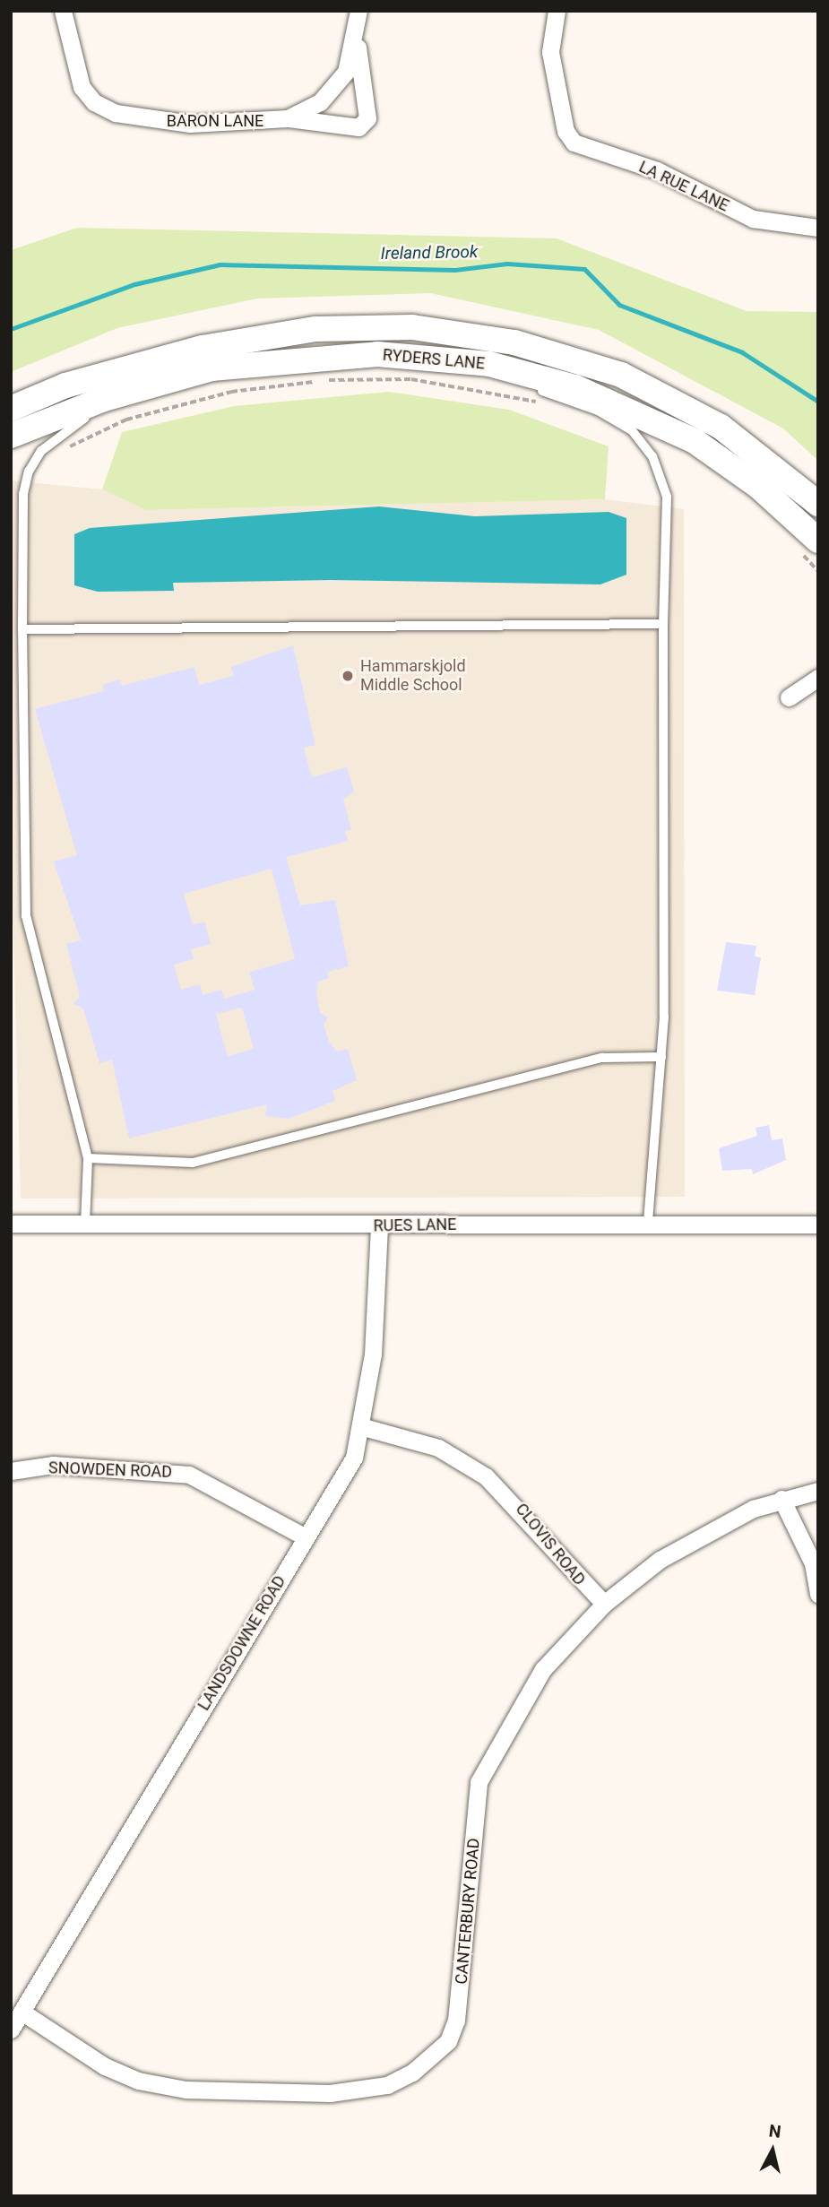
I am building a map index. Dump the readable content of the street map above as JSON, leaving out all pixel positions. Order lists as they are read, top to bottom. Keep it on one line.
{"streets":{"main road":["RYDERS LANE"],"street":["BARON LANE","LA RUE LANE","RUES LANE","SNOWDEN ROAD","CLOVIS ROAD","LANDSDOWNE ROAD","CANTERBURY ROAD"]},"crossings":[["RUES LANE","LANDSDOWNE ROAD"],["SNOWDEN ROAD","LANDSDOWNE ROAD"],["CLOVIS ROAD","LANDSDOWNE ROAD"],["CLOVIS ROAD","CANTERBURY ROAD"],["LANDSDOWNE ROAD","CANTERBURY ROAD"]],"water":["Ireland Brook"],"places":["Hammarskjold Middle School"],"north":"top"}
